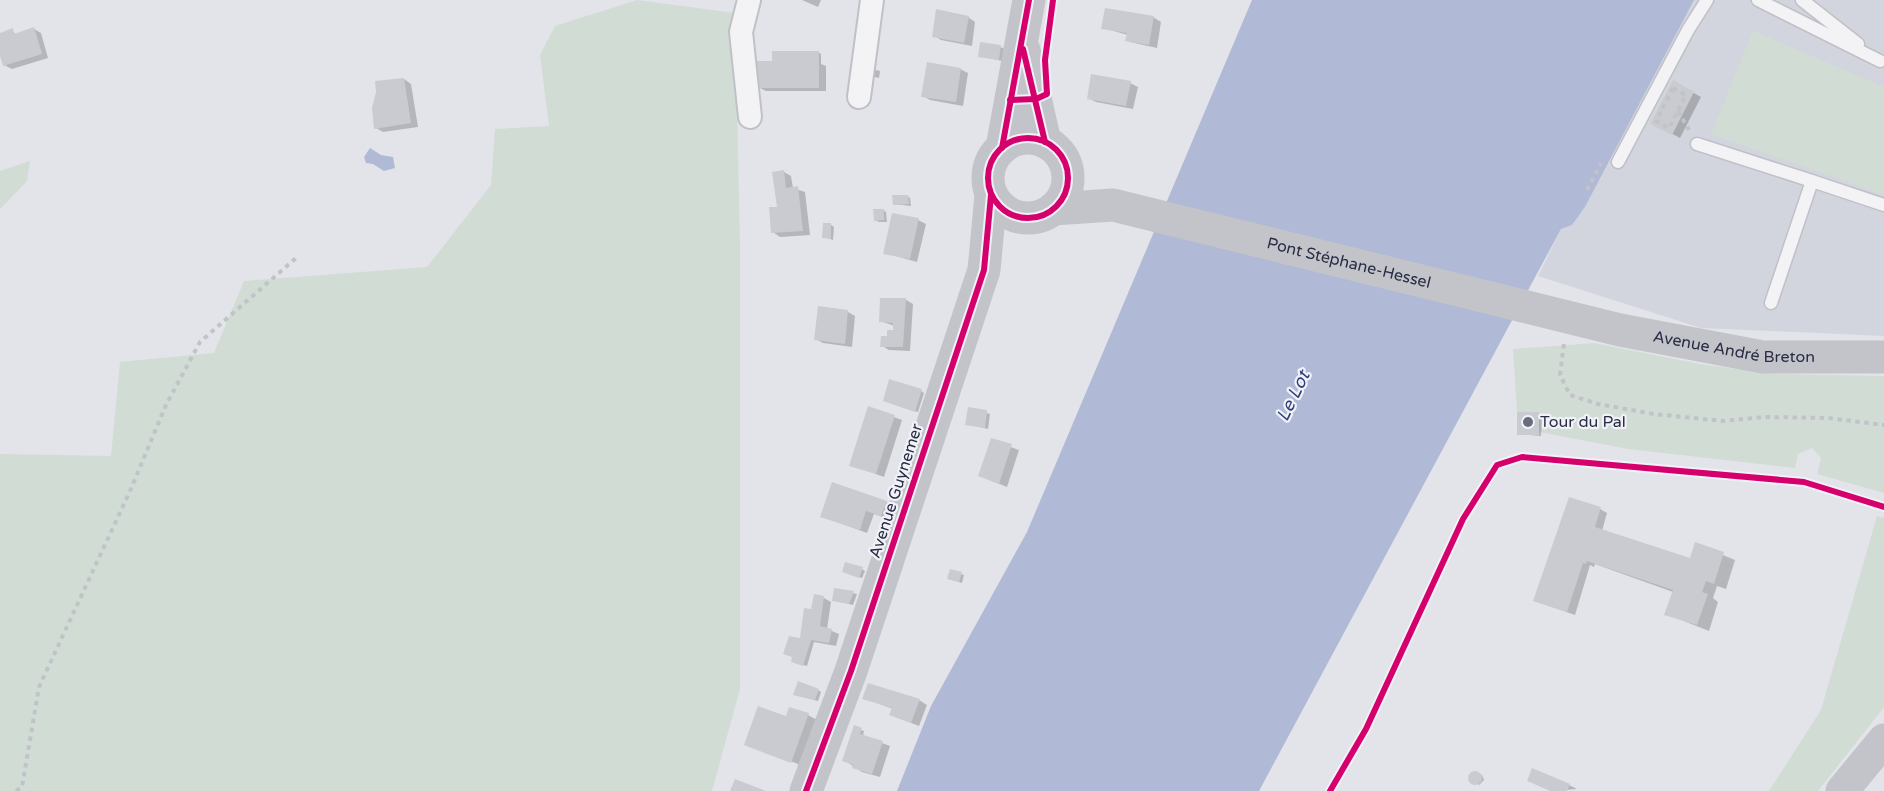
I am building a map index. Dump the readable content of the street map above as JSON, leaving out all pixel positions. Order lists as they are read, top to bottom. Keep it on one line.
{"streets":{"street":["Pont Stéphane-Hessel","Avenue André Breton","Avenue Guynemer"]},"crossings":[["Pont Stéphane-Hessel","Avenue André Breton"],["Pont Stéphane-Hessel","Avenue Guynemer"]],"water":["Le Lot"],"places":["Tour du Pal"]}
